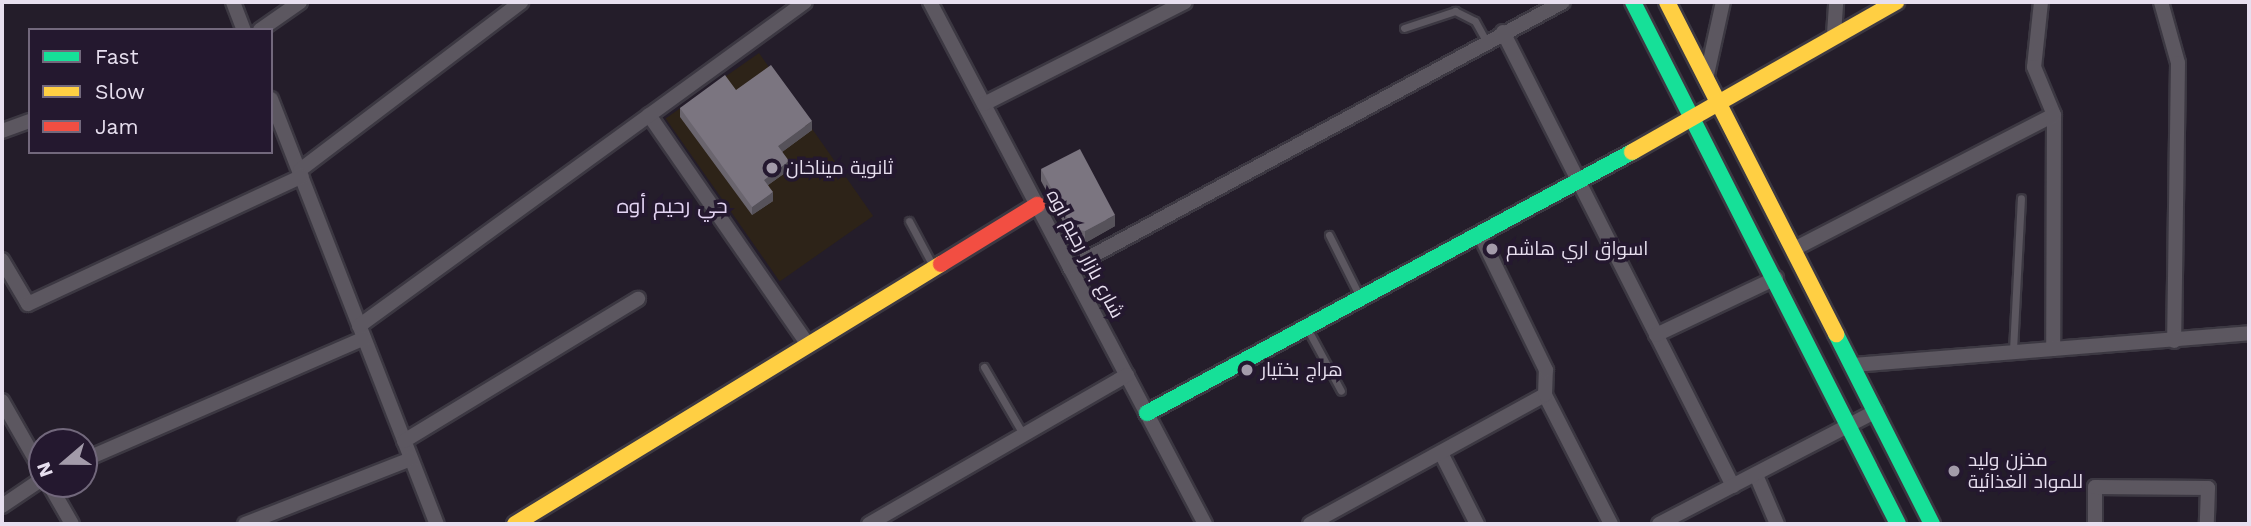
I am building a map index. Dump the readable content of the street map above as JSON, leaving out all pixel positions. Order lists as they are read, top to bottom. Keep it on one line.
{"streets":{"street":["شارع بازار رحيم اوه"]},"districts":["حي رحيم أوه"],"places":["ثانوية ميناخان","اسواق اري هاشم","هراج بختيار","مخزن وليد للمواد الغذائية"],"legend":["Fast","Slow","Jam"],"north":"left"}
